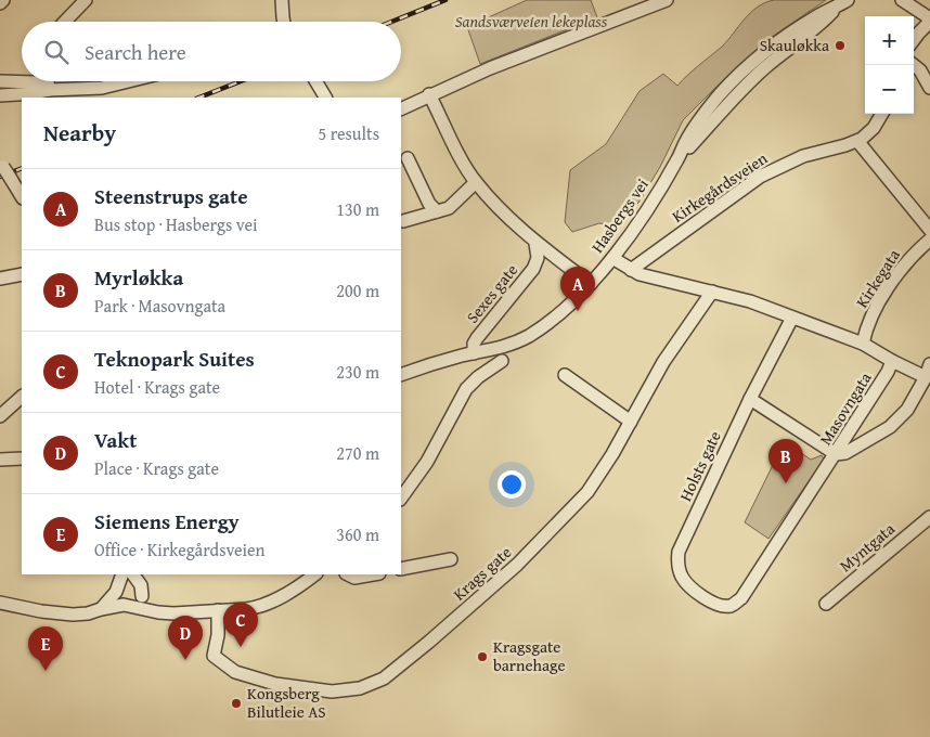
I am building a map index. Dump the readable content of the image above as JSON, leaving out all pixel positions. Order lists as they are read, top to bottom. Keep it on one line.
{"streets":{"street":["Kirkegårdsveien","Hasbergs vei","Kirkegata","Sexes gate","Masovngata","Holsts gate","Myntgata","Krags gate"]},"crossings":[["Hasbergs vei","Sexes gate"],["Masovngata","Holsts gate"]],"parks":["Sandsværveien lekeplass"],"places":["Skauløkka","Kragsgate barnehage","Kongsberg Bilutleie AS"],"page":{"map_buttons":["+","−"],"search":"Search here","heading":["Nearby","5 results"],"list":[{"mark":"A","name":"Steenstrups gate","note":"Bus stop · Hasbergs vei","value":"130 m"},{"mark":"B","name":"Myrløkka","note":"Park · Masovngata","value":"200 m"},{"mark":"C","name":"Teknopark Suites","note":"Hotel · Krags gate","value":"230 m"},{"mark":"D","name":"Vakt","note":"Place · Krags gate","value":"270 m"},{"mark":"E","name":"Siemens Energy","note":"Office · Kirkegårdsveien","value":"360 m"}],"pins":["A","B","C","D","E"]}}
